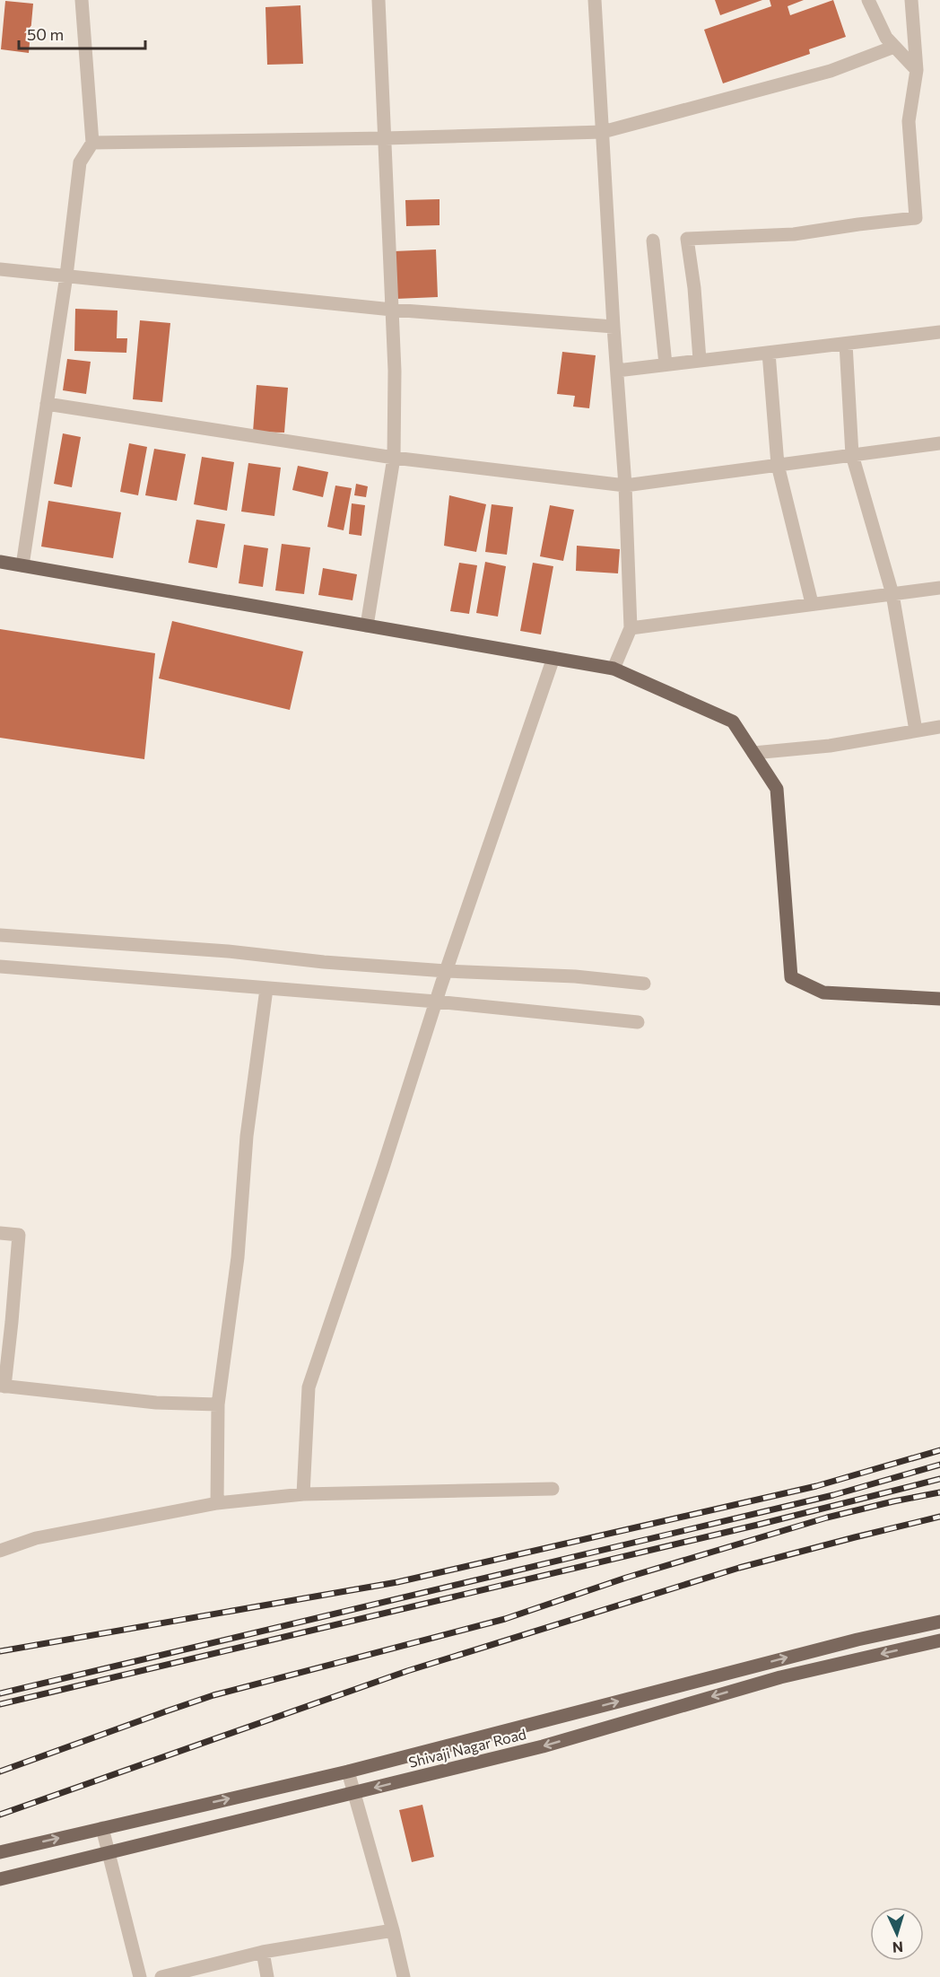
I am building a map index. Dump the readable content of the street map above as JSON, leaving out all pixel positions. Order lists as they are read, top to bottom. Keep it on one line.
{"streets":{"main road":["Shivaji Nagar Road"]},"scale_bar":"50 m","north":"bottom"}
